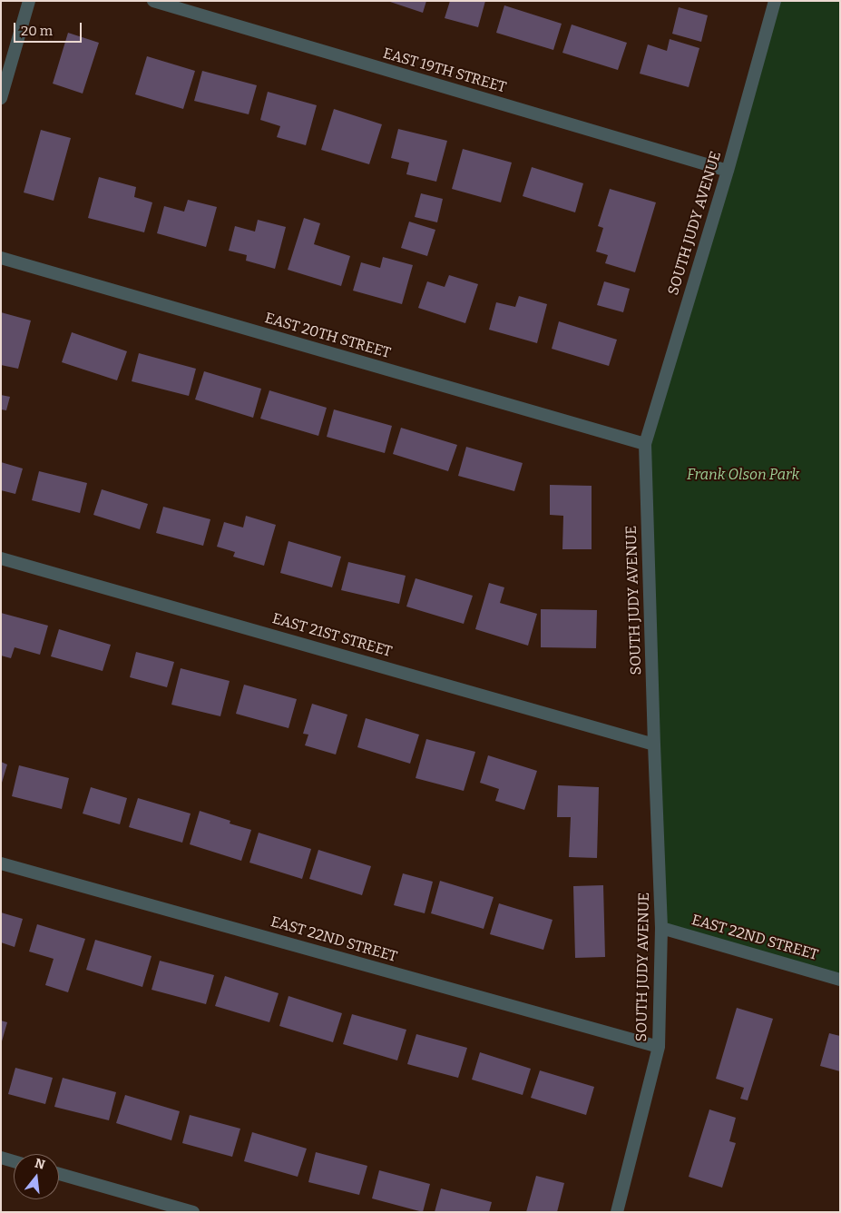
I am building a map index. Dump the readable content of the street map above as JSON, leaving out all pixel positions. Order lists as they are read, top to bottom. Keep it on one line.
{"streets":{"street":["EAST 19TH STREET","SOUTH JUDY AVENUE","EAST 20TH STREET","EAST 21ST STREET","EAST 22ND STREET"]},"crossings":[["EAST 19TH STREET","SOUTH JUDY AVENUE"],["SOUTH JUDY AVENUE","EAST 20TH STREET"],["SOUTH JUDY AVENUE","EAST 21ST STREET"],["SOUTH JUDY AVENUE","EAST 22ND STREET"]],"parks":["Frank Olson Park"],"scale_bar":"20 m","north":"top"}
